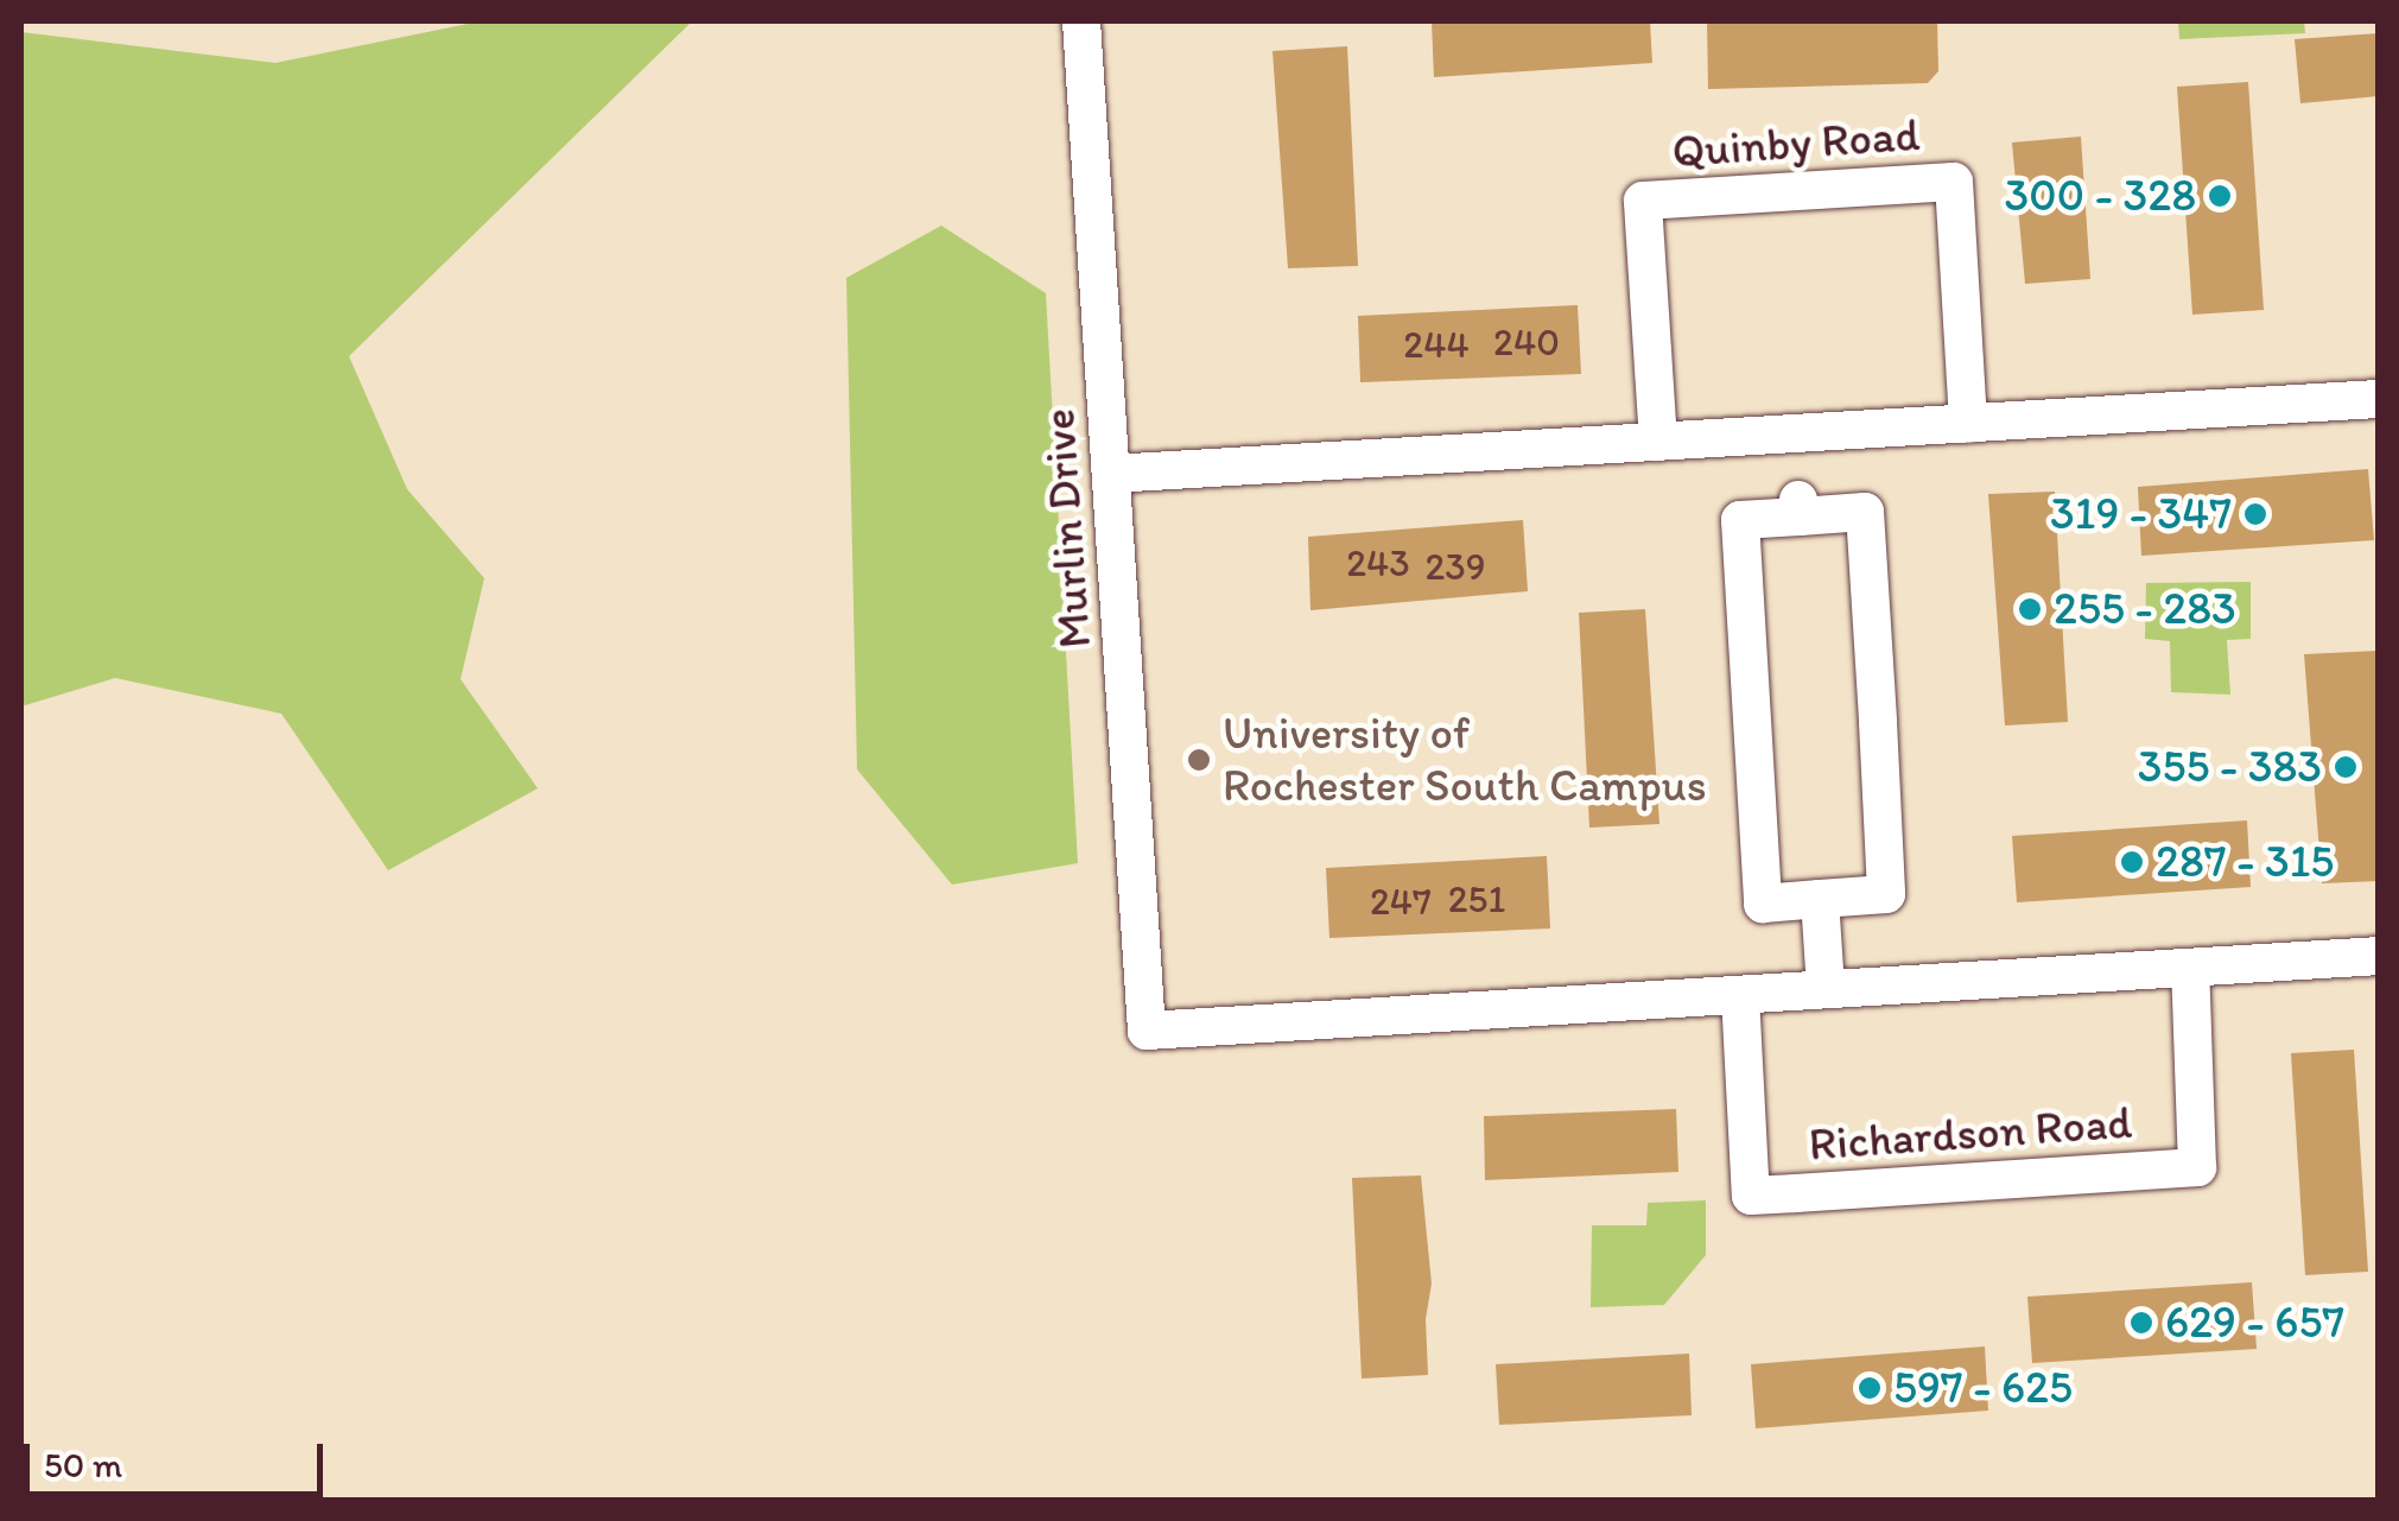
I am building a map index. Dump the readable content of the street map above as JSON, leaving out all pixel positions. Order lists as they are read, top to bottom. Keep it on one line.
{"streets":{"street":["Quinby Road","Murlin Drive","Richardson Road"]},"crossings":[["Murlin Drive","Richardson Road"]],"places":["300 - 328","319 - 347","255 - 283","University of Rochester South Campus","355 - 383","287 - 315","629 - 657","597 - 625"],"house_numbers":["240","244","243","239","251","247"],"scale_bar":"50 m"}
